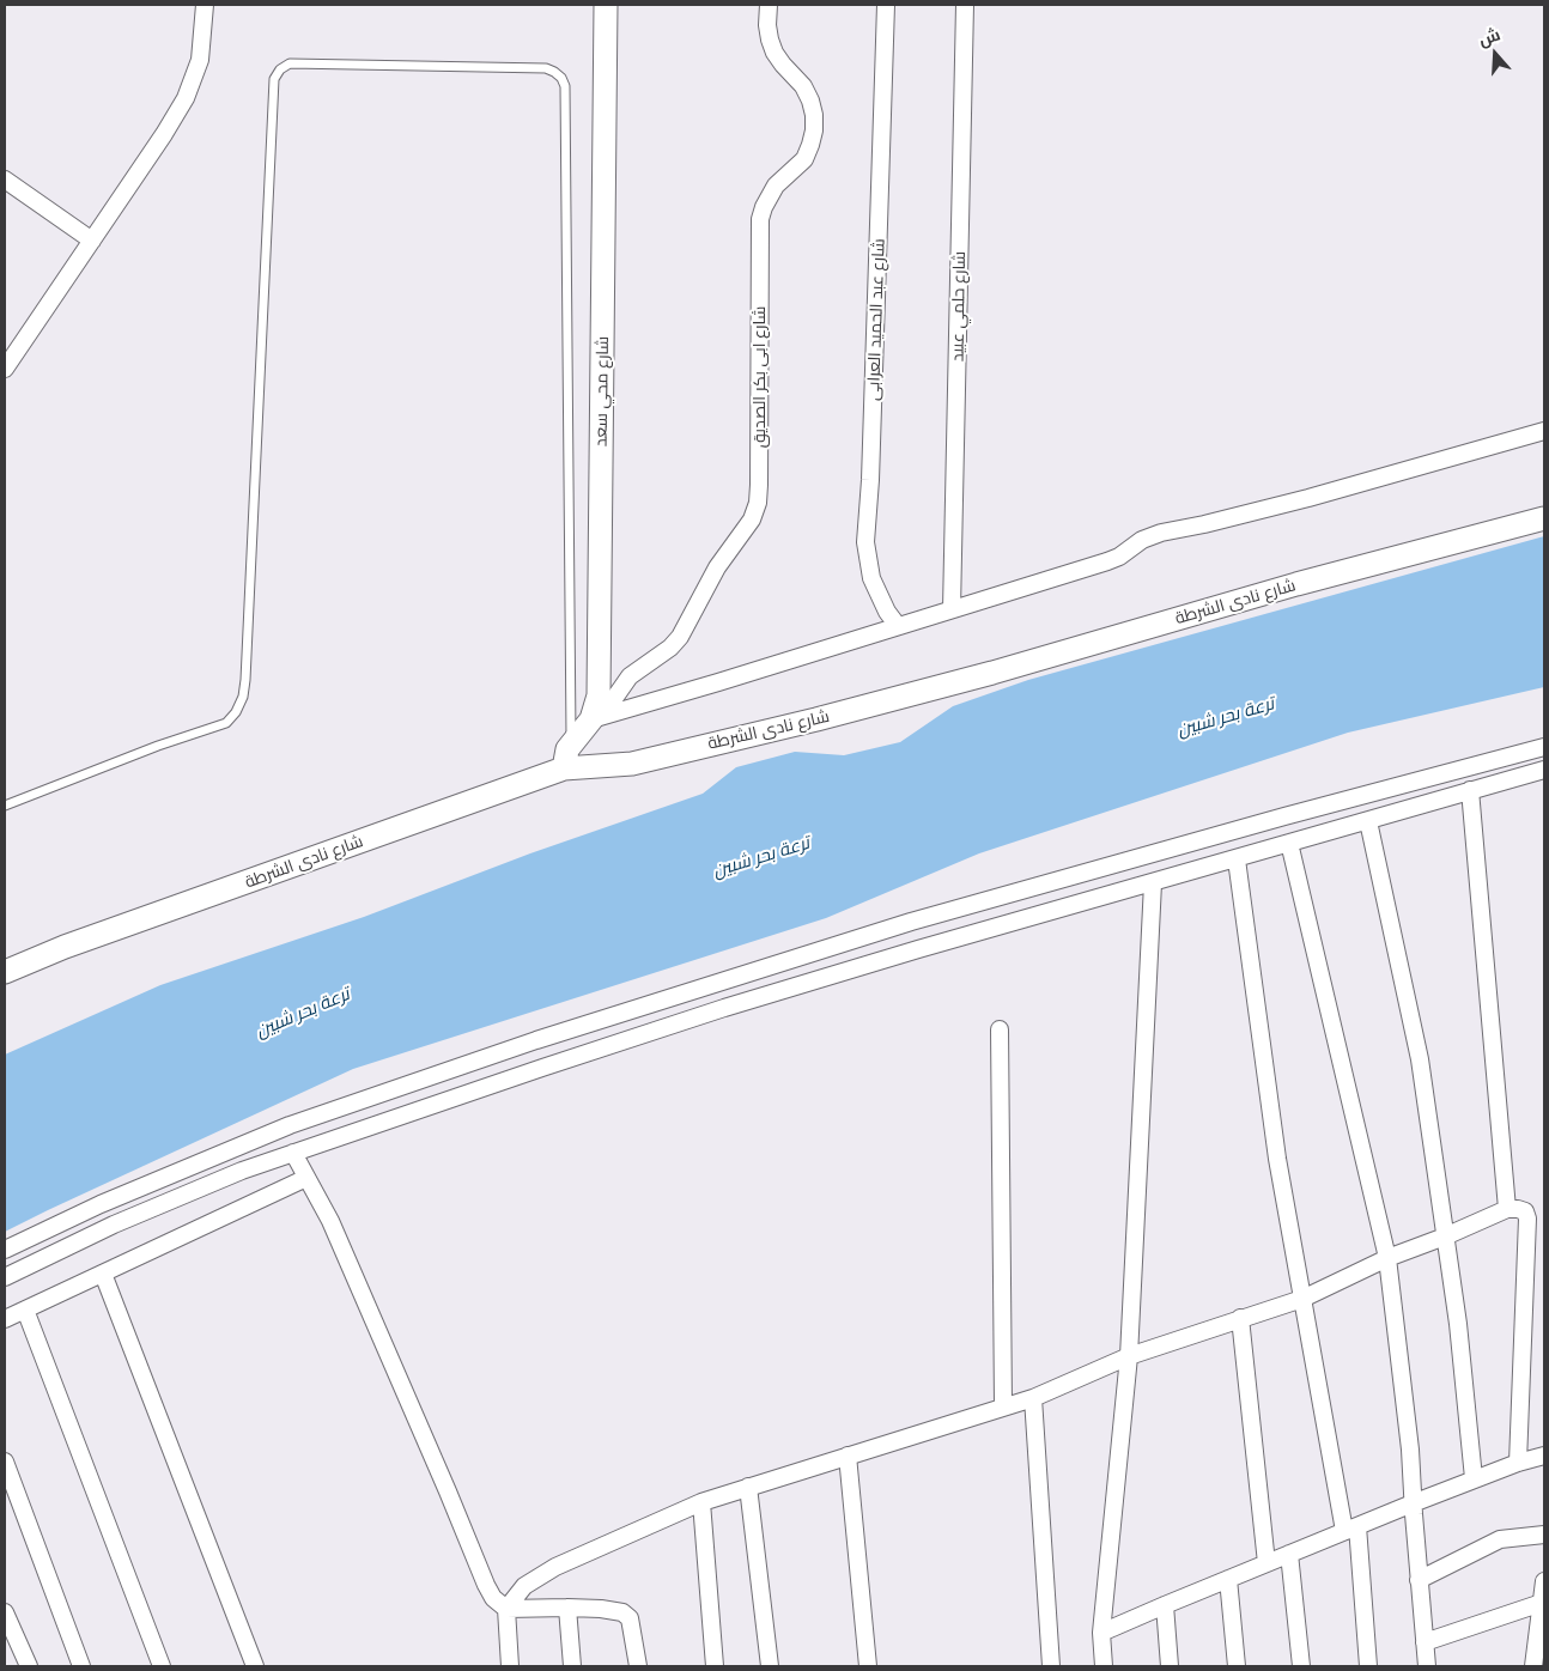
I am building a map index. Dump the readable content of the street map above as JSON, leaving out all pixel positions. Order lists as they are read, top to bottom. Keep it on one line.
{"streets":{"main road":["شارع محي سعد","شارع نادى الشرطة"],"street":["شارع حلمي عبيد","شارع عبد الحميد العرابى","شارع ابى بكر الصديق"]},"crossings":[["شارع ابى بكر الصديق","شارع محي سعد"],["شارع محي سعد","شارع نادى الشرطة"]],"water":["ترعة بحر شبين"],"north":"top"}
